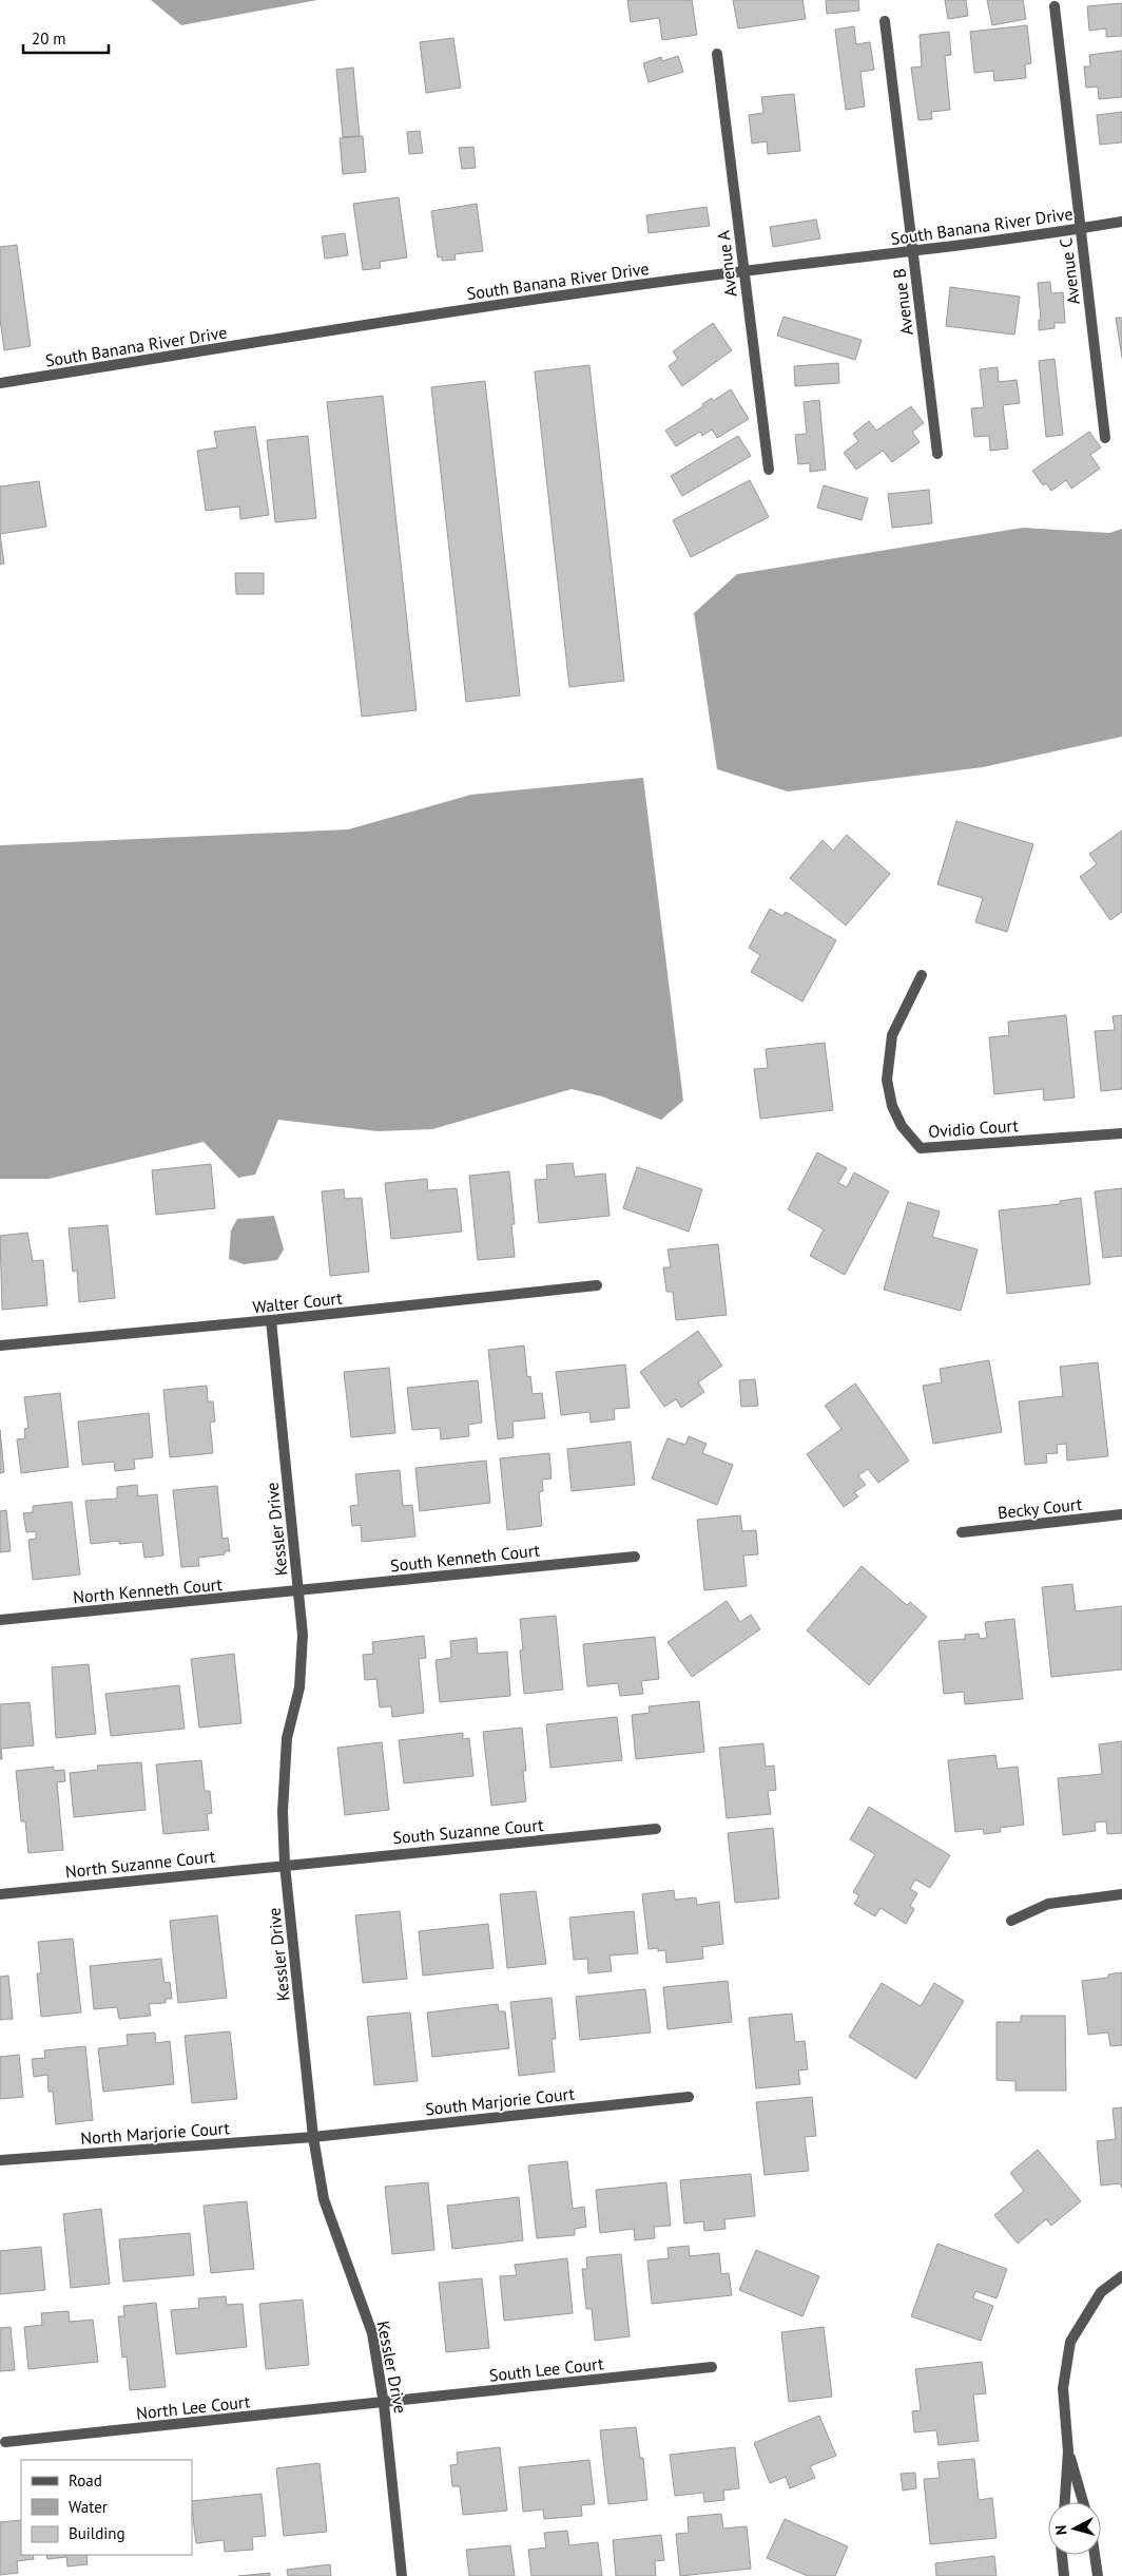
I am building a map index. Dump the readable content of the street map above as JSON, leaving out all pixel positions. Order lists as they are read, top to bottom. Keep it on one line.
{"streets":{"street":["South Banana River Drive","Avenue A","Avenue C","Avenue B","Ovidio Court","Walter Court","Becky Court","Kessler Drive","South Kenneth Court","North Kenneth Court","South Suzanne Court","North Suzanne Court","South Marjorie Court","North Marjorie Court","South Lee Court","North Lee Court"]},"crossings":[["South Banana River Drive","Avenue A"],["South Banana River Drive","Avenue C"],["South Banana River Drive","Avenue B"],["Walter Court","Kessler Drive"],["Kessler Drive","South Kenneth Court"],["Kessler Drive","North Kenneth Court"],["Kessler Drive","South Suzanne Court"],["Kessler Drive","North Suzanne Court"],["Kessler Drive","South Marjorie Court"],["Kessler Drive","North Marjorie Court"],["Kessler Drive","South Lee Court"],["Kessler Drive","North Lee Court"],["South Kenneth Court","North Kenneth Court"],["South Suzanne Court","North Suzanne Court"],["South Marjorie Court","North Marjorie Court"],["South Lee Court","North Lee Court"]],"legend":["Road","Water","Building"],"scale_bar":"20 m","north":"left"}
